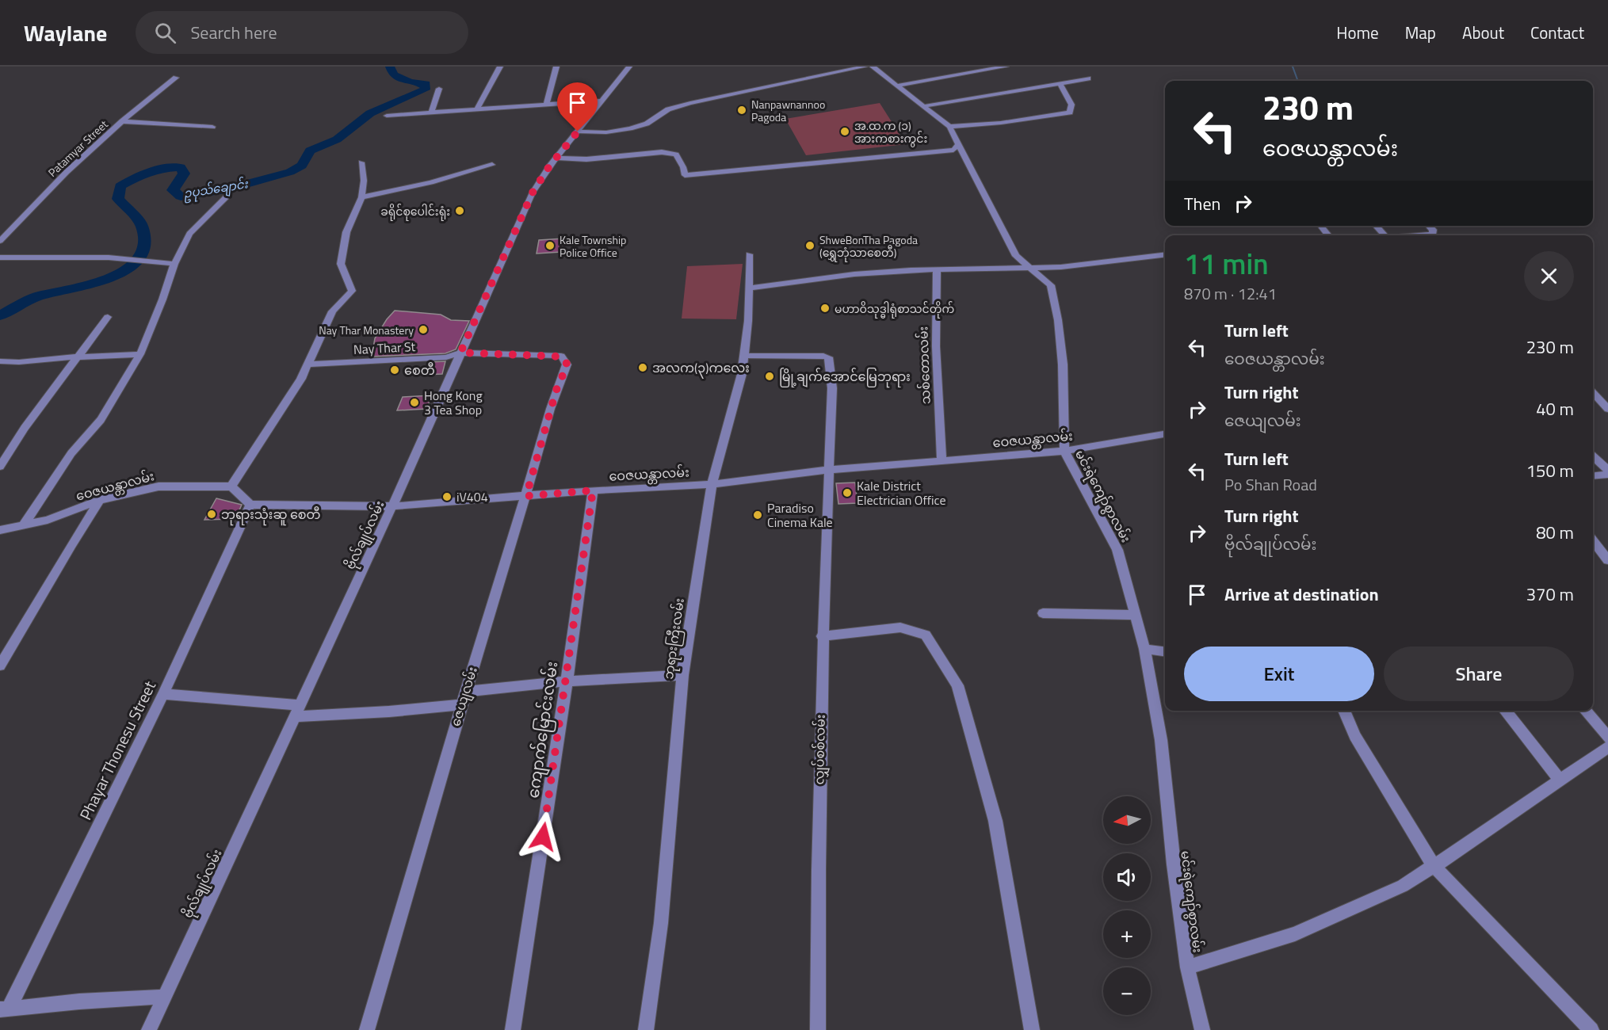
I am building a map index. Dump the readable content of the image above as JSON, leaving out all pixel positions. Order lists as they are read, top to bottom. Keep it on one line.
{"streets":{"street":["Patamyar Street","Nay Thar St","သစ်တောလမ်း","ဝေဇယန္တာလမ်း","မင်းရဲကျော်စွာလမ်း","ဗိုလ်ချုပ်လမ်း","ဘုရားကြီးလမ်း","ဇေယျလမ်း","ကျောက်မြောင်းလမ်း","လျှပ်စစ်လမ်း","Phayar Thonesu Street"]},"crossings":[["Nay Thar St","ဗိုလ်ချုပ်လမ်း"],["Nay Thar St","ဇေယျလမ်း"],["သစ်တောလမ်း","ဝေဇယန္တာလမ်း"],["ဝေဇယန္တာလမ်း","မင်းရဲကျော်စွာလမ်း"],["ဝေဇယန္တာလမ်း","ဗိုလ်ချုပ်လမ်း"],["ဝေဇယန္တာလမ်း","ဘုရားကြီးလမ်း"],["ဝေဇယန္တာလမ်း","ဇေယျလမ်း"],["ဝေဇယန္တာလမ်း","ကျောက်မြောင်းလမ်း"],["ဝေဇယန္တာလမ်း","လျှပ်စစ်လမ်း"],["ဝေဇယန္တာလမ်း","Phayar Thonesu Street"],["ဘုရားကြီးလမ်း","လျှပ်စစ်လမ်း"]],"water":["ဥပုသ်ချောင်း"],"places":["Nanpawnannoo Pagoda","အ.ထ.က (၁) အားကစားကွင်း","ခရိုင်စုပေါင်းရုံး","Kale Township Police Office","ShweBonTha Pagoda (ရွှေဘုံသာစေတီ)","မဟာဝိသုဒ္ဓါရုံစာသင်တိုက်","Nay Thar Monastery","အလက(၃)ကလေး","စေတီ","မြို့ချက်အောင်မြေဘုရား","Hong Kong 3 Tea Shop","Kale District Electrician Office","iV404","ဘုရားသုံးဆူ စေတီ","Paradiso Cinema Kale"],"north":"left","page":{"header":"Waylane","search":"Search here","nav":["Home","Map","About","Contact"],"turn":["230 m","ဝေဇယန္တာလမ်း"],"then":"Then","heading":["11 min","870 m · 12:41"],"list":[{"name":"Turn left","note":"ဝေဇယန္တာလမ်း","value":"230 m"},{"name":"Turn right","note":"ဇေယျလမ်း","value":"40 m"},{"name":"Turn left","note":"Po Shan Road","value":"150 m"},{"name":"Turn right","note":"ဗိုလ်ချုပ်လမ်း","value":"80 m"},{"name":"Arrive at destination","value":"370 m"}],"buttons":["Exit","Share"],"map_buttons":["+","−"]}}
